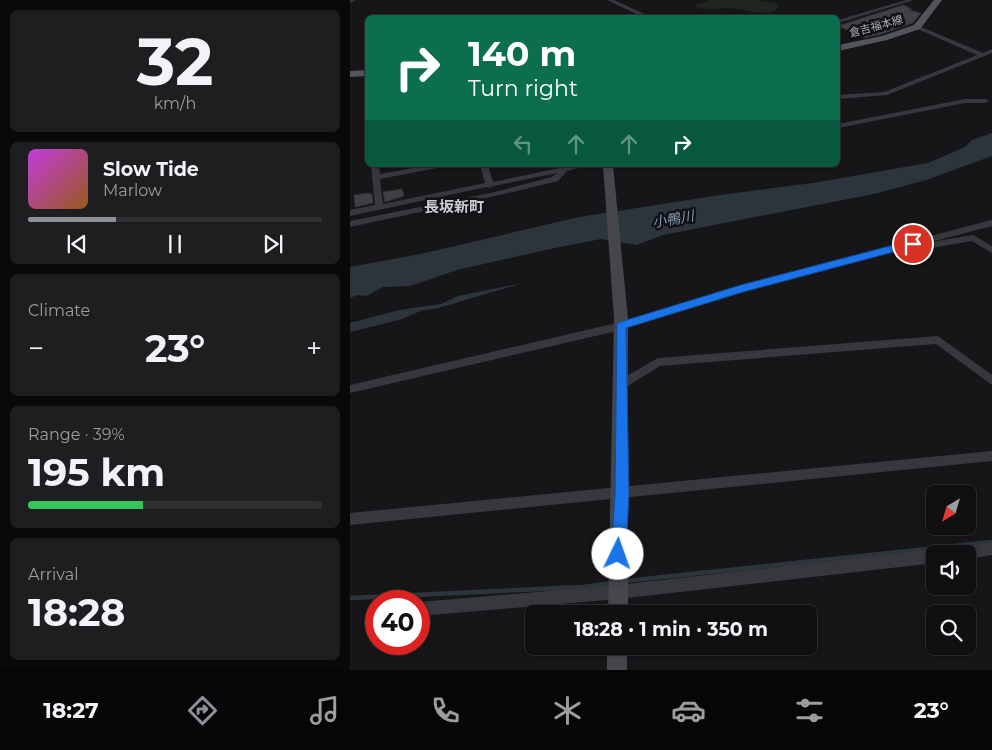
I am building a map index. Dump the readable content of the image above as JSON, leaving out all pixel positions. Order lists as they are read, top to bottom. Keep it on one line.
{"streets":{"main road":["倉吉福本線"]},"districts":["長坂新町"],"water":["小鴨川"],"north":"bottom left","page":{"tile":[["32","km/h"],"Climate",["Range · 39%","195 km"],["Arrival","18:28"]],"turn":["140 m","Turn right"],"song":["Slow Tide","Marlow"],"heat":["−","23°","+"],"limit":"40","trip":"18:28 · 1 min · 350 m","tabs":["18:27","23°"]}}
